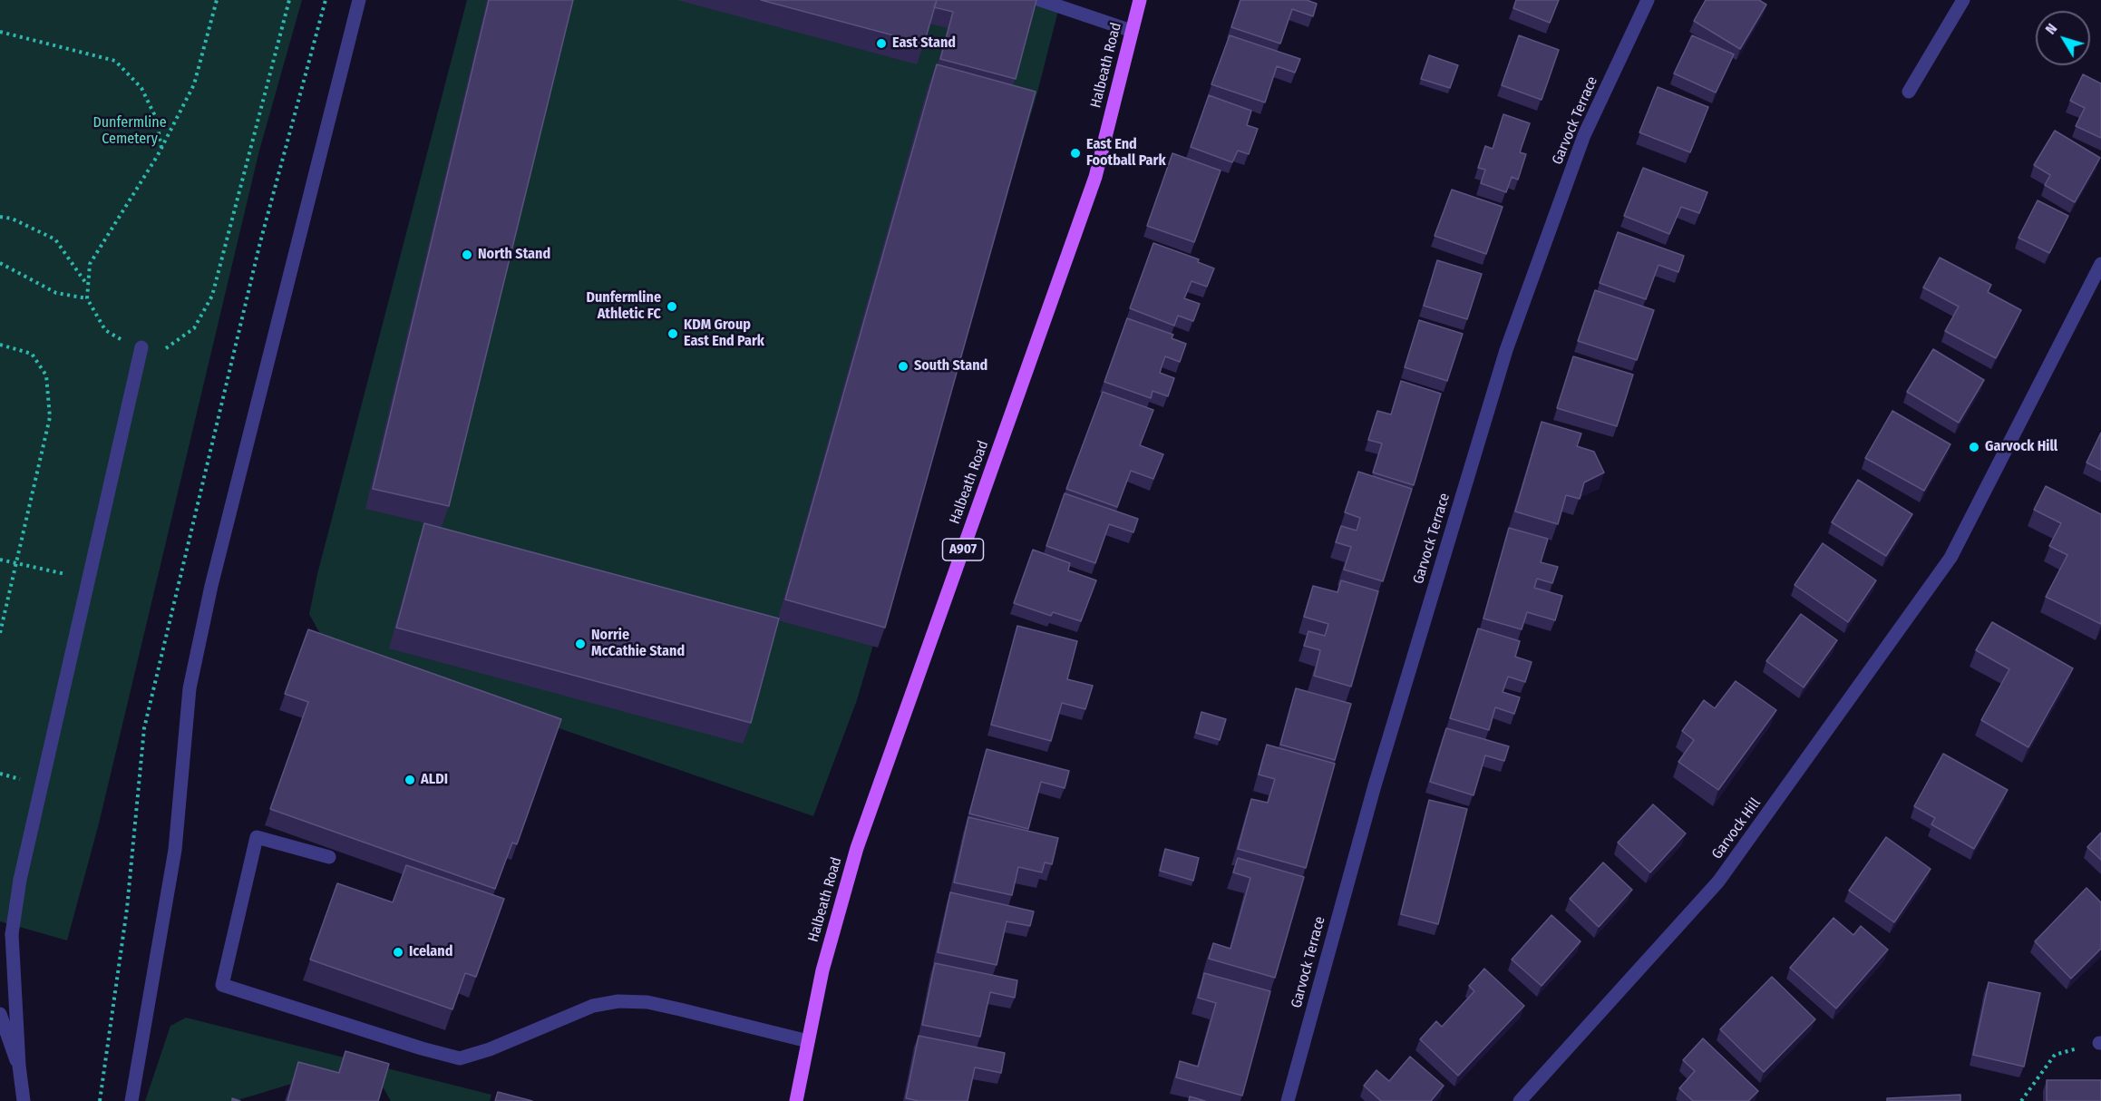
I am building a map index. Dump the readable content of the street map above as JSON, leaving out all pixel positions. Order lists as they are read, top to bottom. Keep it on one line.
{"streets":{"main road":["Halbeath Road","A907"],"street":["Garvock Terrace","Garvock Hill"]},"parks":["Dunfermline Cemetery"],"places":["East Stand","East End Football Park","North Stand","Dunfermline Athletic FC","KDM Group East End Park","South Stand","Garvock Hill","Norrie McCathie Stand","ALDI","Iceland"],"north":"top left"}
